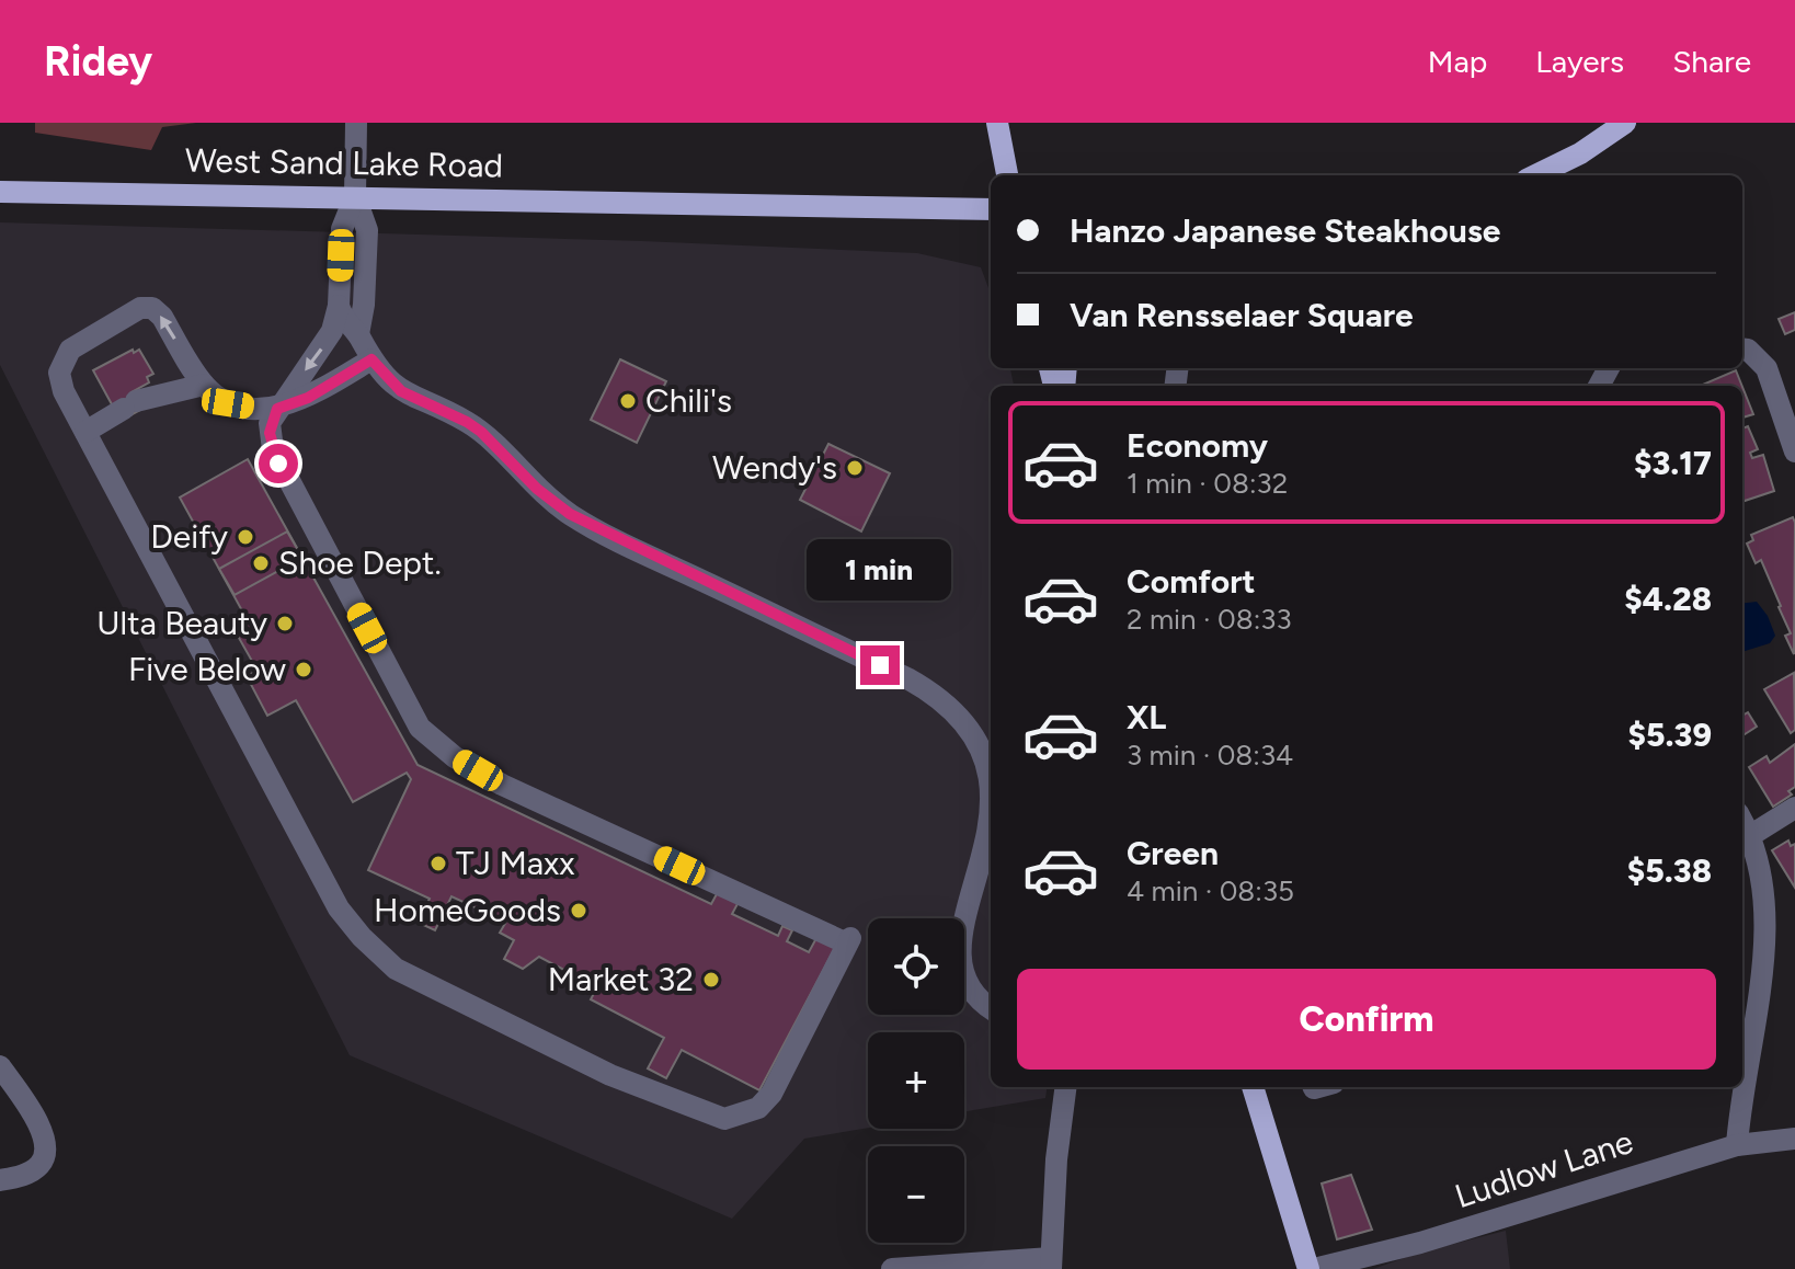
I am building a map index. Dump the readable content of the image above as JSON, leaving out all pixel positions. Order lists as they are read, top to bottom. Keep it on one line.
{"streets":{"main road":["West Sand Lake Road"],"street":["Ludlow Lane"]},"places":["Chili's","Wendy's","Deify","Shoe Dept.","Ulta Beauty","Five Below","TJ Maxx","HomeGoods","Market 32"],"page":{"header":"Ridey","nav":["Map","Layers","Share"],"banner":["Hanzo Japanese Steakhouse","Van Rensselaer Square"],"list":[{"name":"Economy","note":"1 min · 08:32","value":"$3.17"},{"name":"Comfort","note":"2 min · 08:33","value":"$4.28"},{"name":"XL","note":"3 min · 08:34","value":"$5.39"},{"name":"Green","note":"4 min · 08:35","value":"$5.38"}],"bubble":"1 min","map_buttons":["+","−"],"buttons":"Confirm"}}
